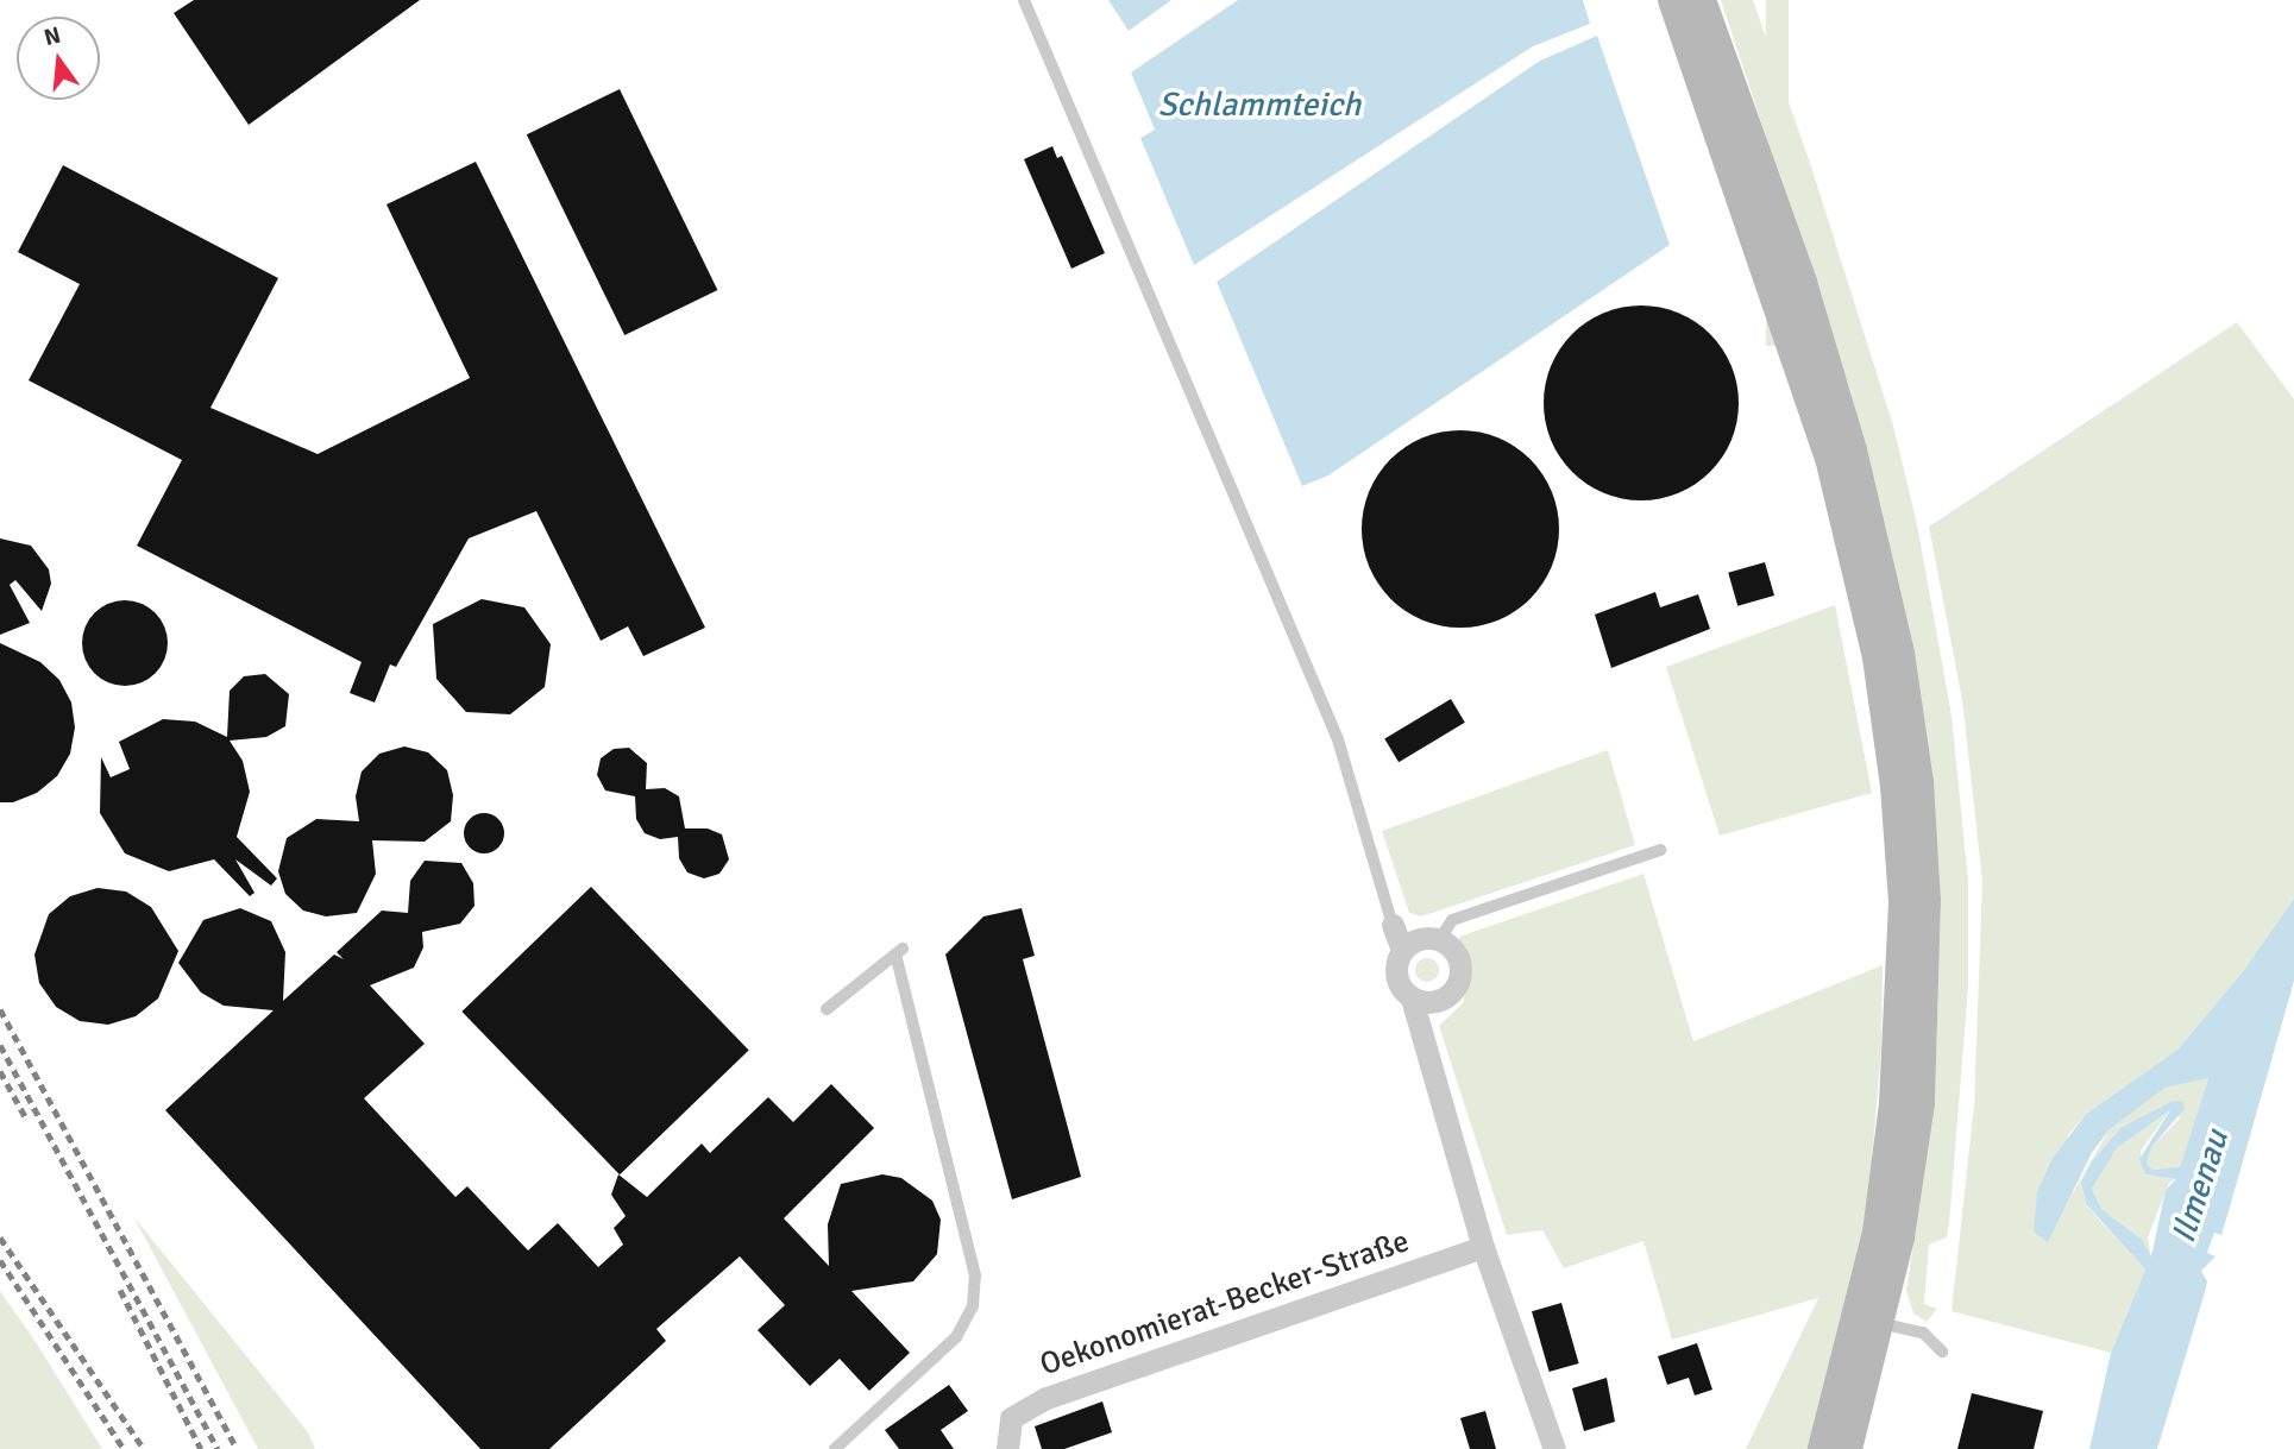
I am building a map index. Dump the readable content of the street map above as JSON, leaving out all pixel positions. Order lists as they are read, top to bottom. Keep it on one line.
{"streets":{"street":["Oekonomierat-Becker-Straße"]},"water":["Schlammteich","Ilmenau"],"north":"top"}
